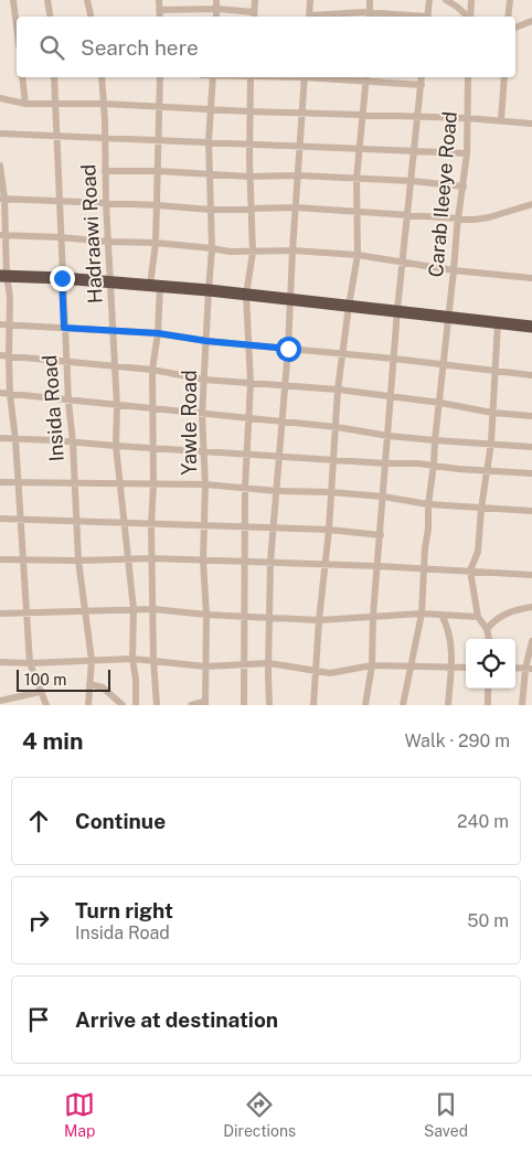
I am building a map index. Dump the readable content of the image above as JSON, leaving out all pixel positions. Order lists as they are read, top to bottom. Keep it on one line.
{"streets":{"street":["Carab Ileeye Road","Hadraawi Road","Insida Road","Yawle Road"]},"scale_bar":"100 m","page":{"search":"Search here","scale":"100 m","heading":["4 min","Walk · 290 m"],"list":[["Continue","240 m"],["Turn right","Insida Road","50 m"],"Arrive at destination"],"nav":["Map","Directions","Saved"]}}
